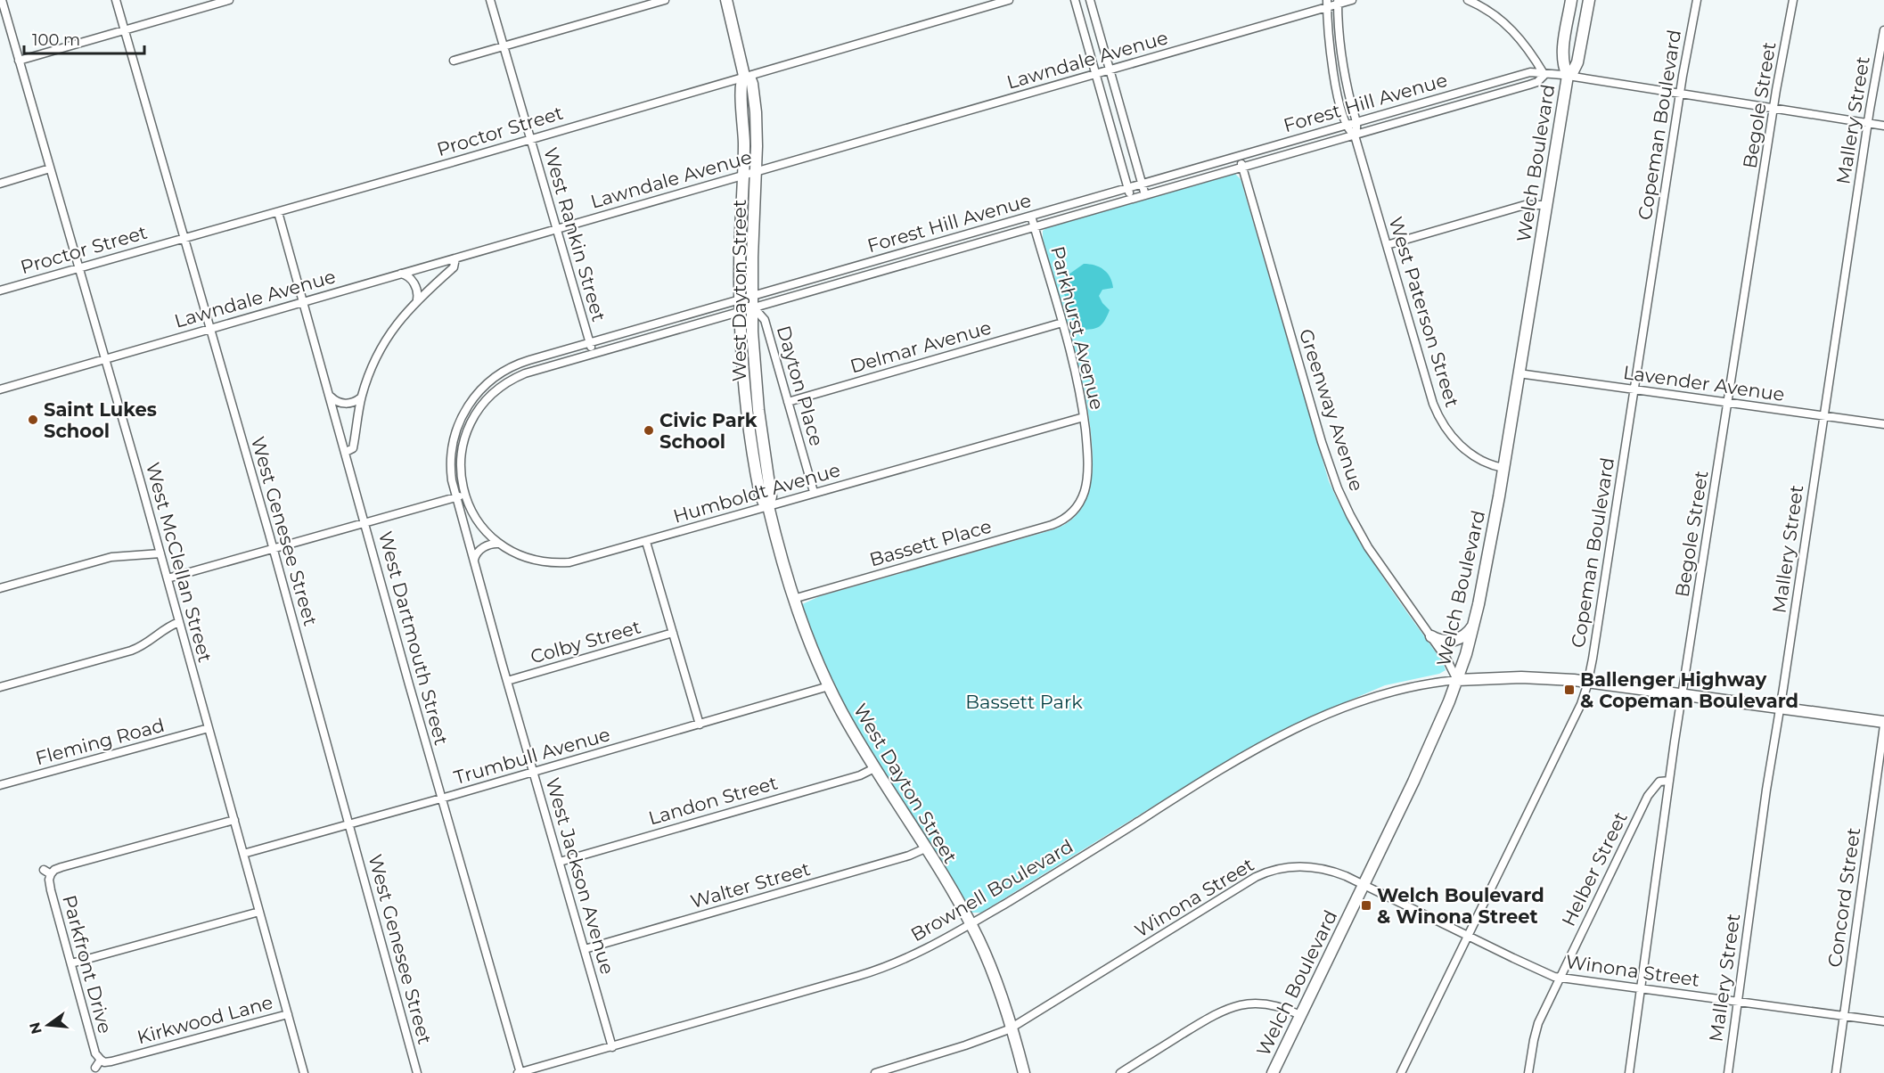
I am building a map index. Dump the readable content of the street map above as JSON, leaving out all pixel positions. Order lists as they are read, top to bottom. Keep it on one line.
{"streets":{"main road":["Welch Boulevard","West Dayton Street"],"street":["Lawndale Avenue","Forest Hill Avenue","Begole Street","Mallery Street","Copeman Boulevard","Proctor Street","West Rankin Street","West Paterson Street","Parkhurst Avenue","Delmar Avenue","Lavender Avenue","Dayton Place","Greenway Avenue","Humboldt Avenue","West Genesee Street","Bassett Place","West McClellan Street","West Dartmouth Street","Colby Street","Fleming Road","Trumbull Avenue","Landon Street","Helber Street","West Jackson Avenue","Walter Street","Brownell Boulevard","Winona Street","Concord Street","Parkfront Drive","Kirkwood Lane"]},"crossings":[["Lawndale Avenue","West Rankin Street"],["Lawndale Avenue","West Dayton Street"],["Lawndale Avenue","West Paterson Street"],["Lawndale Avenue","West Genesee Street"],["Lawndale Avenue","West McClellan Street"],["Lawndale Avenue","West Dartmouth Street"],["Forest Hill Avenue","Begole Street"],["Forest Hill Avenue","Mallery Street"],["Forest Hill Avenue","Copeman Boulevard"],["Forest Hill Avenue","Welch Boulevard"],["Forest Hill Avenue","West Rankin Street"],["Forest Hill Avenue","West Dayton Street"],["Forest Hill Avenue","West Paterson Street"],["Forest Hill Avenue","Parkhurst Avenue"],["Forest Hill Avenue","Dayton Place"],["Forest Hill Avenue","Greenway Avenue"],["Forest Hill Avenue","Humboldt Avenue"],["Forest Hill Avenue","West Jackson Avenue"],["Begole Street","Lavender Avenue"],["Begole Street","Helber Street"],["Begole Street","Winona Street"],["Mallery Street","Lavender Avenue"],["Mallery Street","Winona Street"],["Copeman Boulevard","Lavender Avenue"],["Copeman Boulevard","Winona Street"],["Proctor Street","West Rankin Street"],["Proctor Street","West Dayton Street"],["Proctor Street","West Genesee Street"],["Proctor Street","West McClellan Street"],["Proctor Street","West Dartmouth Street"],["Welch Boulevard","West Paterson Street"],["Welch Boulevard","Lavender Avenue"],["Welch Boulevard","Greenway Avenue"],["Welch Boulevard","Brownell Boulevard"],["Welch Boulevard","Winona Street"],["West Dayton Street","Dayton Place"],["West Dayton Street","Humboldt Avenue"],["West Dayton Street","Bassett Place"],["West Dayton Street","Trumbull Avenue"],["West Dayton Street","Landon Street"],["West Dayton Street","Walter Street"],["West Dayton Street","Brownell Boulevard"],["West Dayton Street","Winona Street"],["Parkhurst Avenue","Delmar Avenue"],["Parkhurst Avenue","Humboldt Avenue"],["Parkhurst Avenue","Bassett Place"],["Delmar Avenue","Dayton Place"],["Dayton Place","Humboldt Avenue"],["Greenway Avenue","Brownell Boulevard"],["West Genesee Street","Trumbull Avenue"],["West McClellan Street","Fleming Road"],["West McClellan Street","Trumbull Avenue"],["West McClellan Street","Parkfront Drive"],["West McClellan Street","Kirkwood Lane"],["West Dartmouth Street","Trumbull Avenue"],["West Dartmouth Street","Brownell Boulevard"],["Colby Street","West Jackson Avenue"],["Trumbull Avenue","West Jackson Avenue"],["Landon Street","West Jackson Avenue"],["Helber Street","Winona Street"],["West Jackson Avenue","Walter Street"],["West Jackson Avenue","Brownell Boulevard"],["Winona Street","Concord Street"],["Parkfront Drive","Kirkwood Lane"]],"parks":["Bassett Park"],"places":{"other":["Saint Lukes School","Civic Park School"],"transit":["Ballenger Highway & Copeman Boulevard","Welch Boulevard & Winona Street"]},"scale_bar":"100 m","north":"left"}
